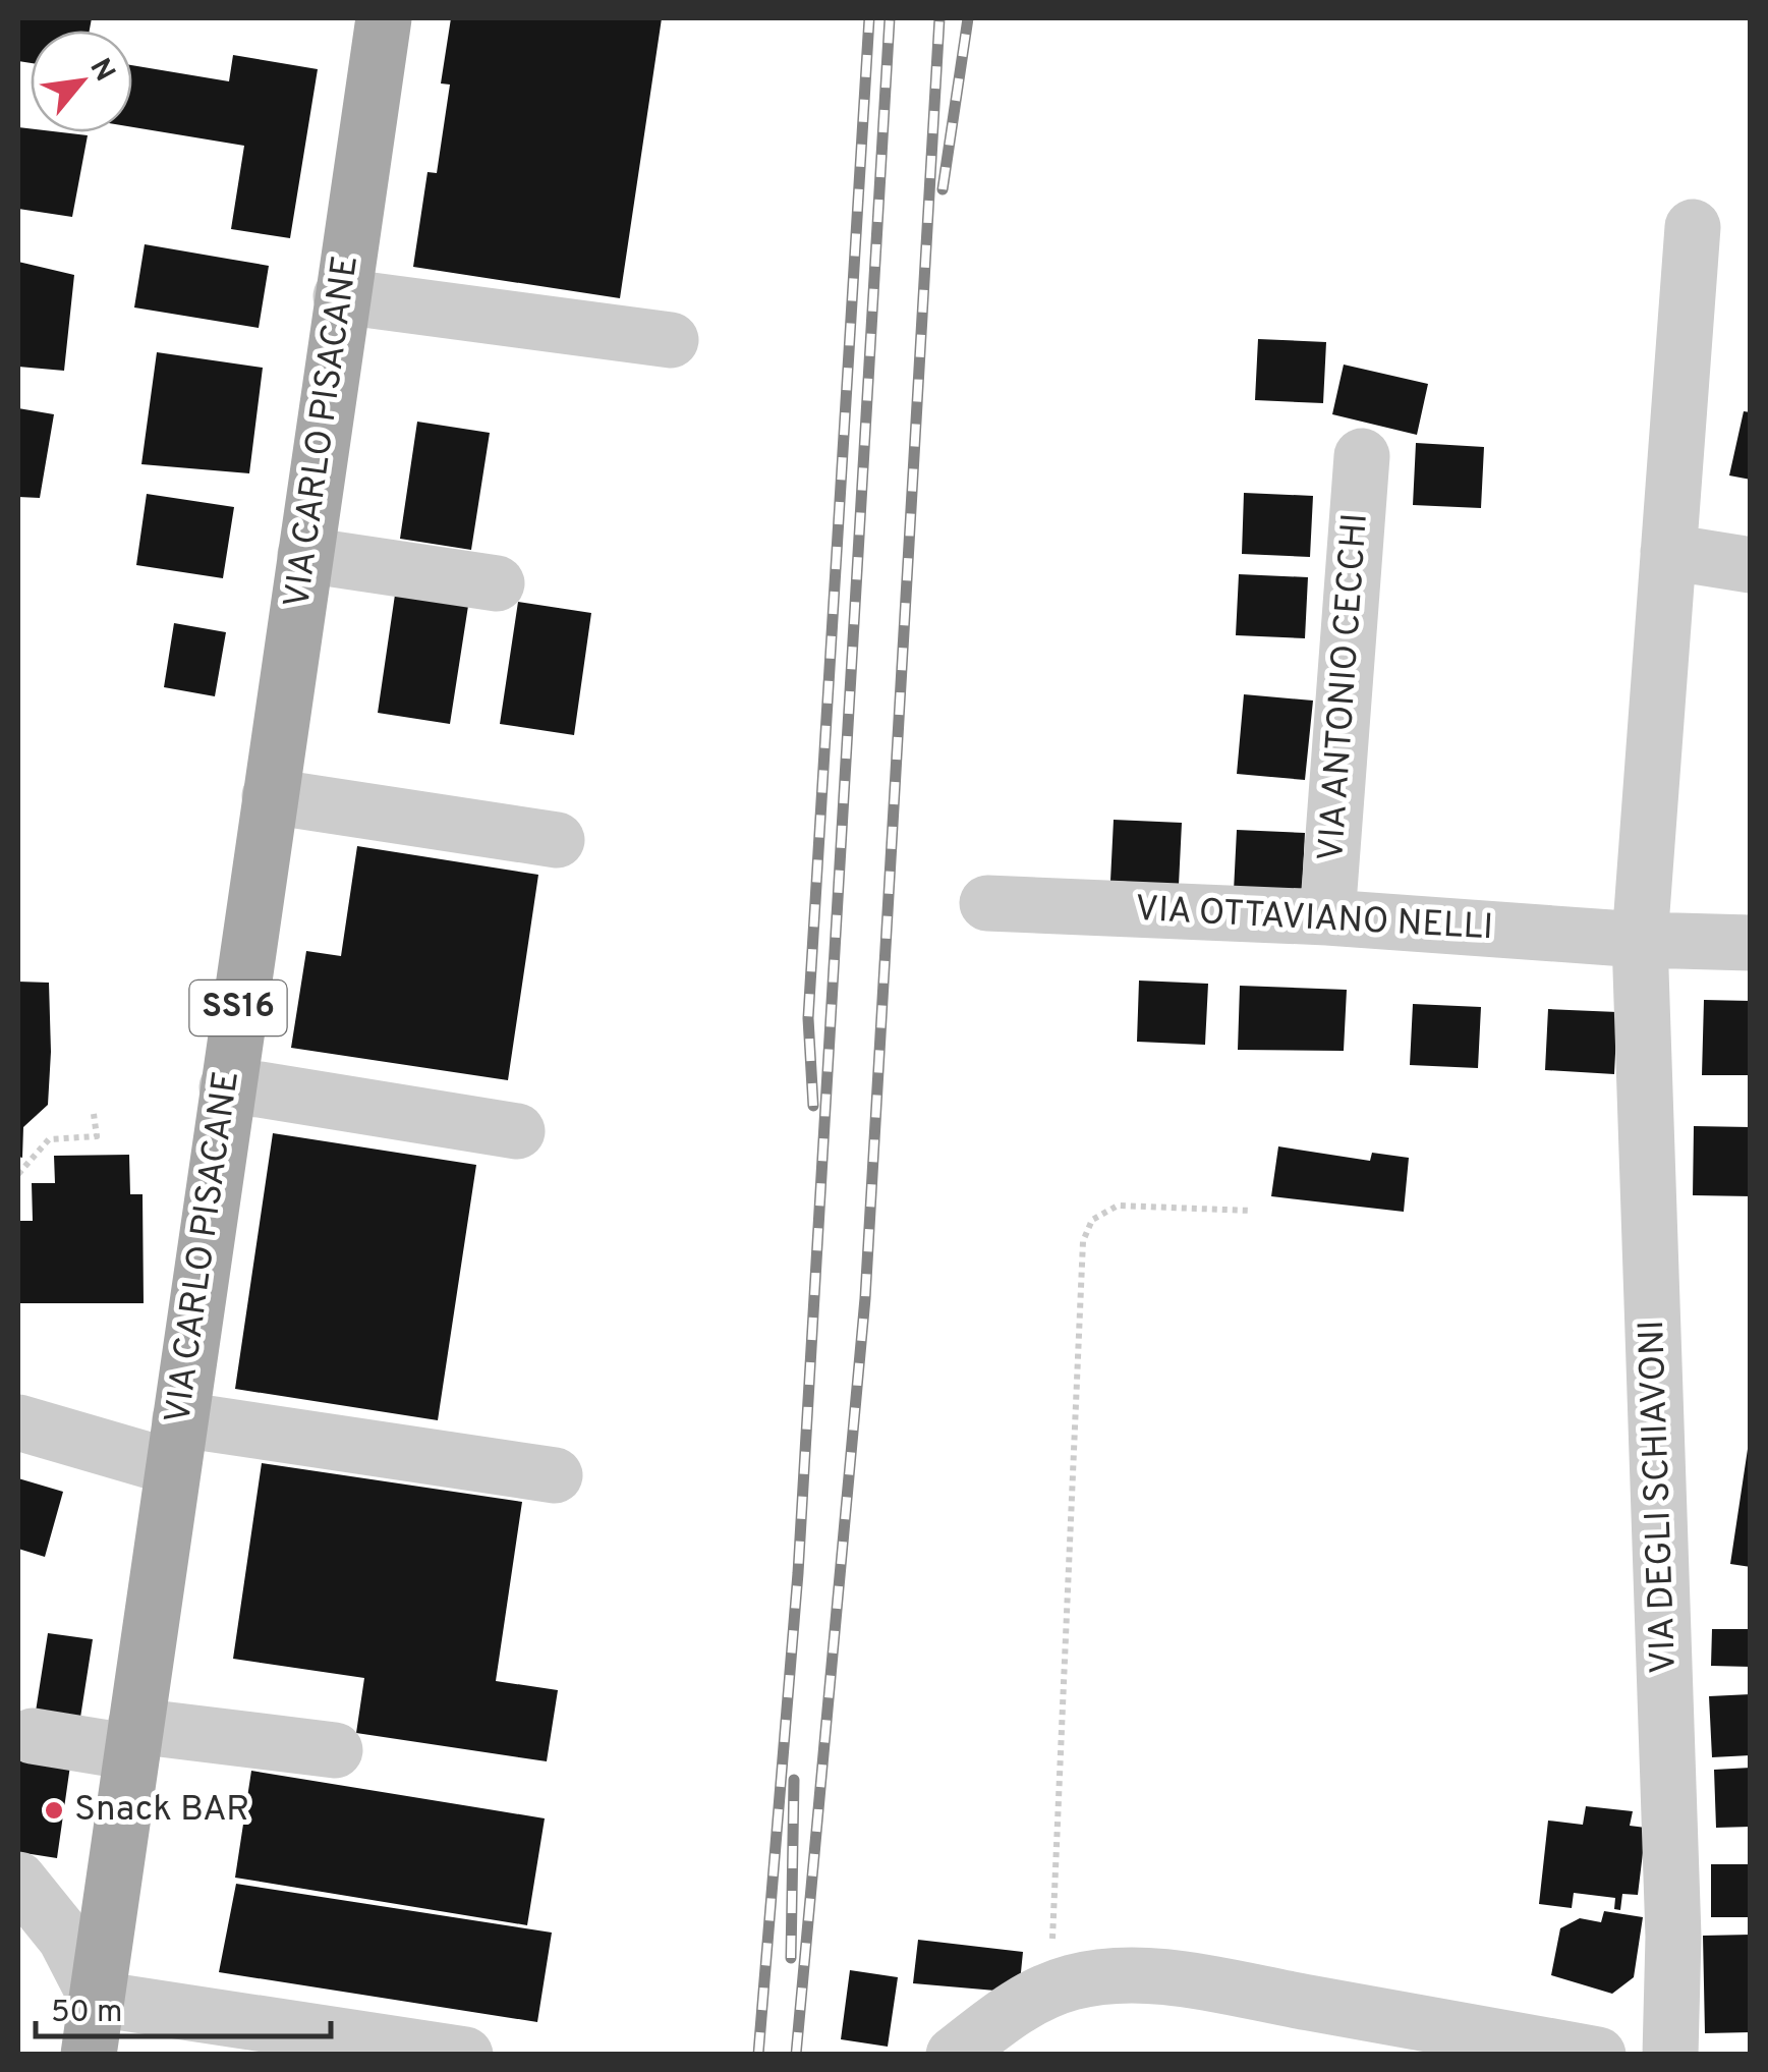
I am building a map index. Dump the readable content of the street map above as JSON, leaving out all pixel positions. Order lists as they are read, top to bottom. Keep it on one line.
{"streets":{"main road":["VIA CARLO PISACANE","SS16"],"street":["VIA ANTONIO CECCHI","VIA OTTAVIANO NELLI","VIA DEGLI SCHIAVONI"]},"crossings":[["VIA ANTONIO CECCHI","VIA OTTAVIANO NELLI"],["VIA OTTAVIANO NELLI","VIA DEGLI SCHIAVONI"]],"places":["Snack BAR"],"scale_bar":"50 m","north":"top right"}
